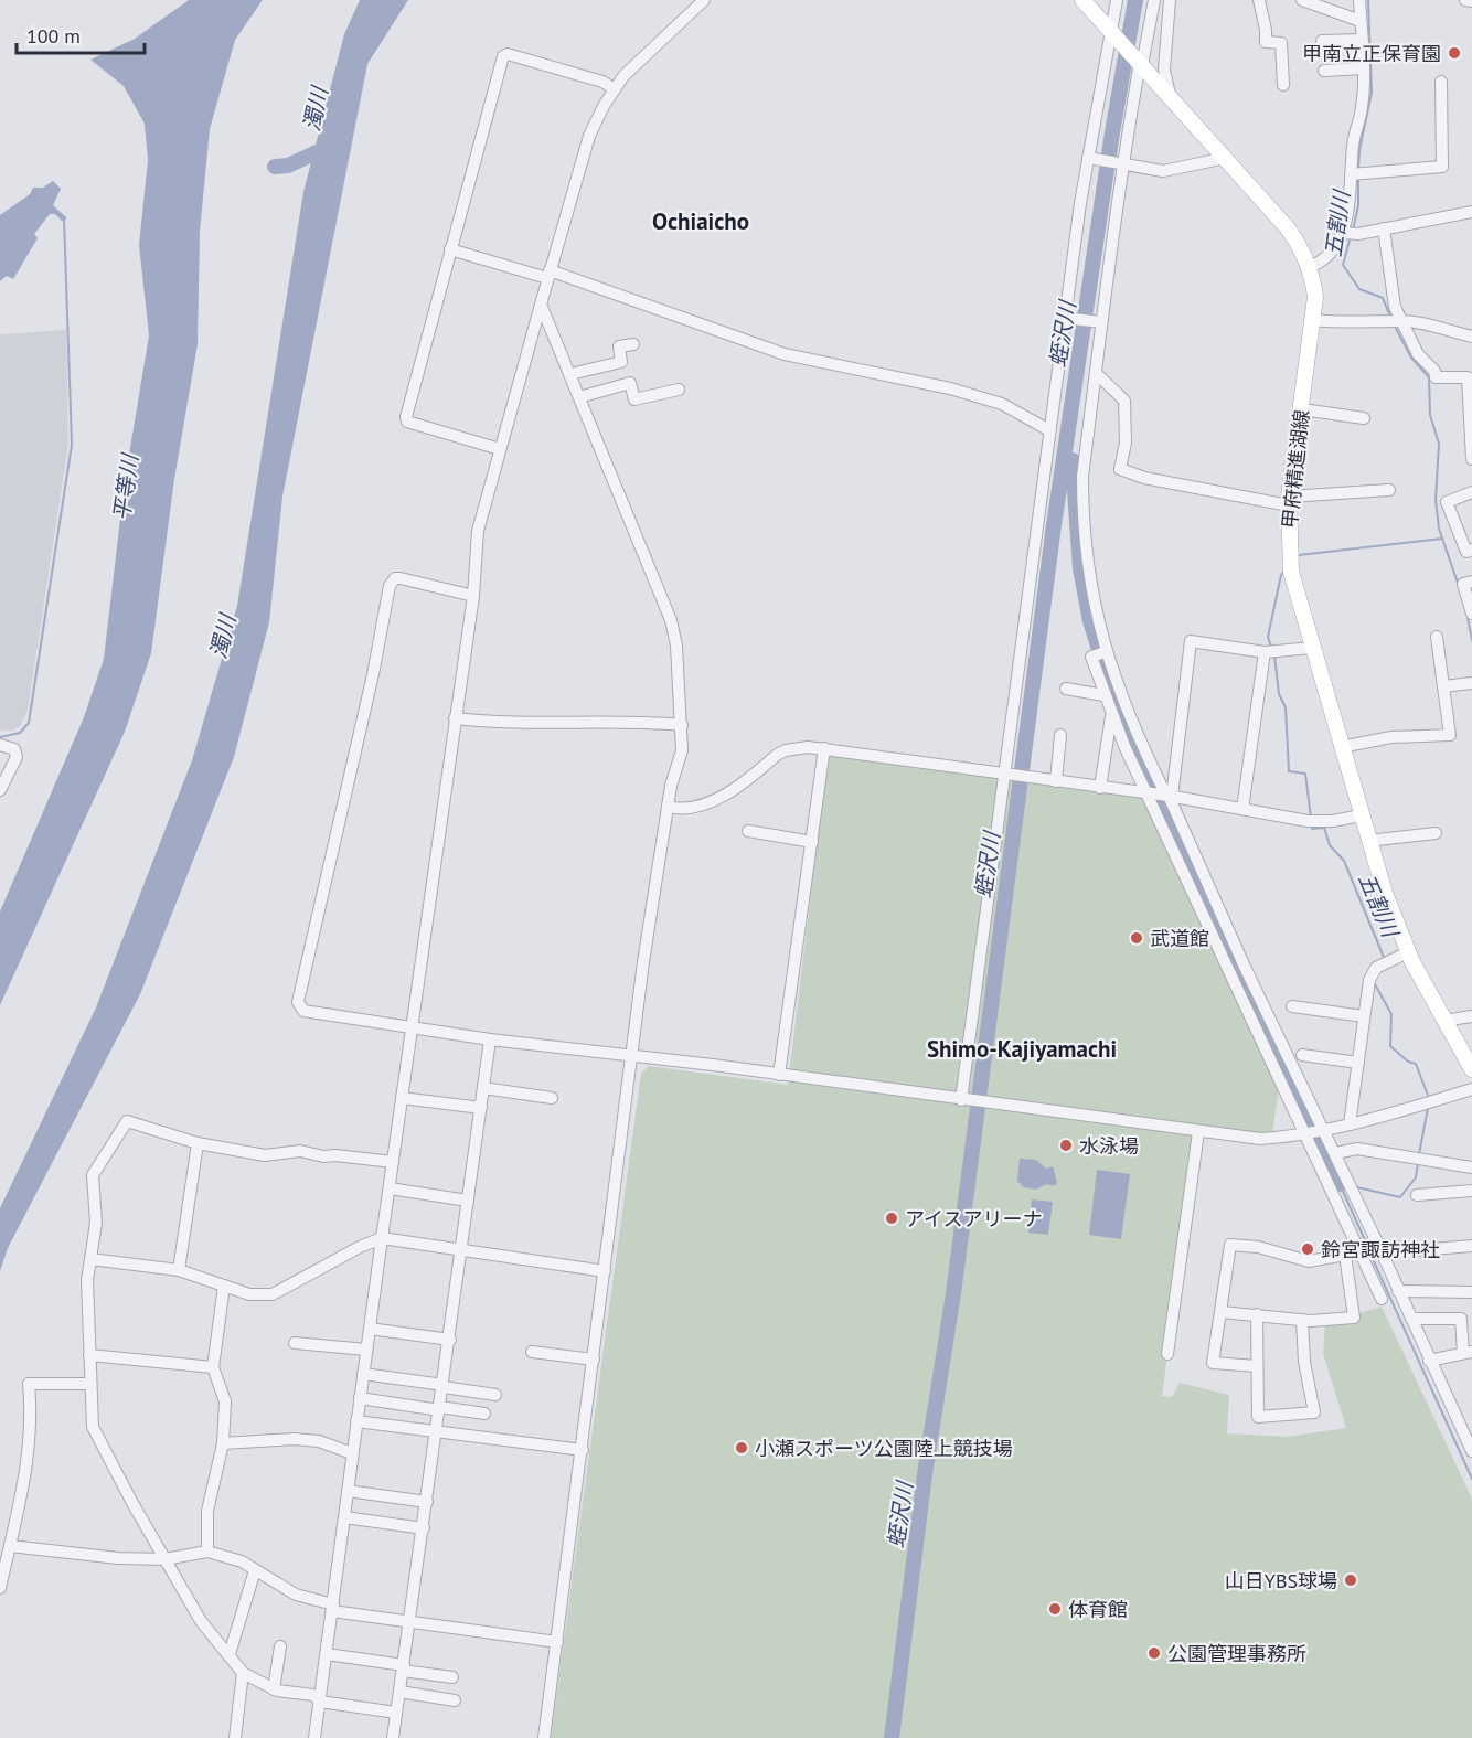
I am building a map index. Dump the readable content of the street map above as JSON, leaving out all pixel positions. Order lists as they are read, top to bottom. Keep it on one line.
{"streets":{"main road":["甲府精進湖線"]},"districts":["Ochiaicho","Shimo-Kajiyamachi"],"water":["濁川","五割川","蛭沢川","平等川"],"places":["甲南立正保育園","武道館","水泳場","アイスアリーナ","鈴宮諏訪神社","小瀬スポーツ公園陸上競技場","山日YBS球場","体育館","公園管理事務所"],"scale_bar":"100 m"}
